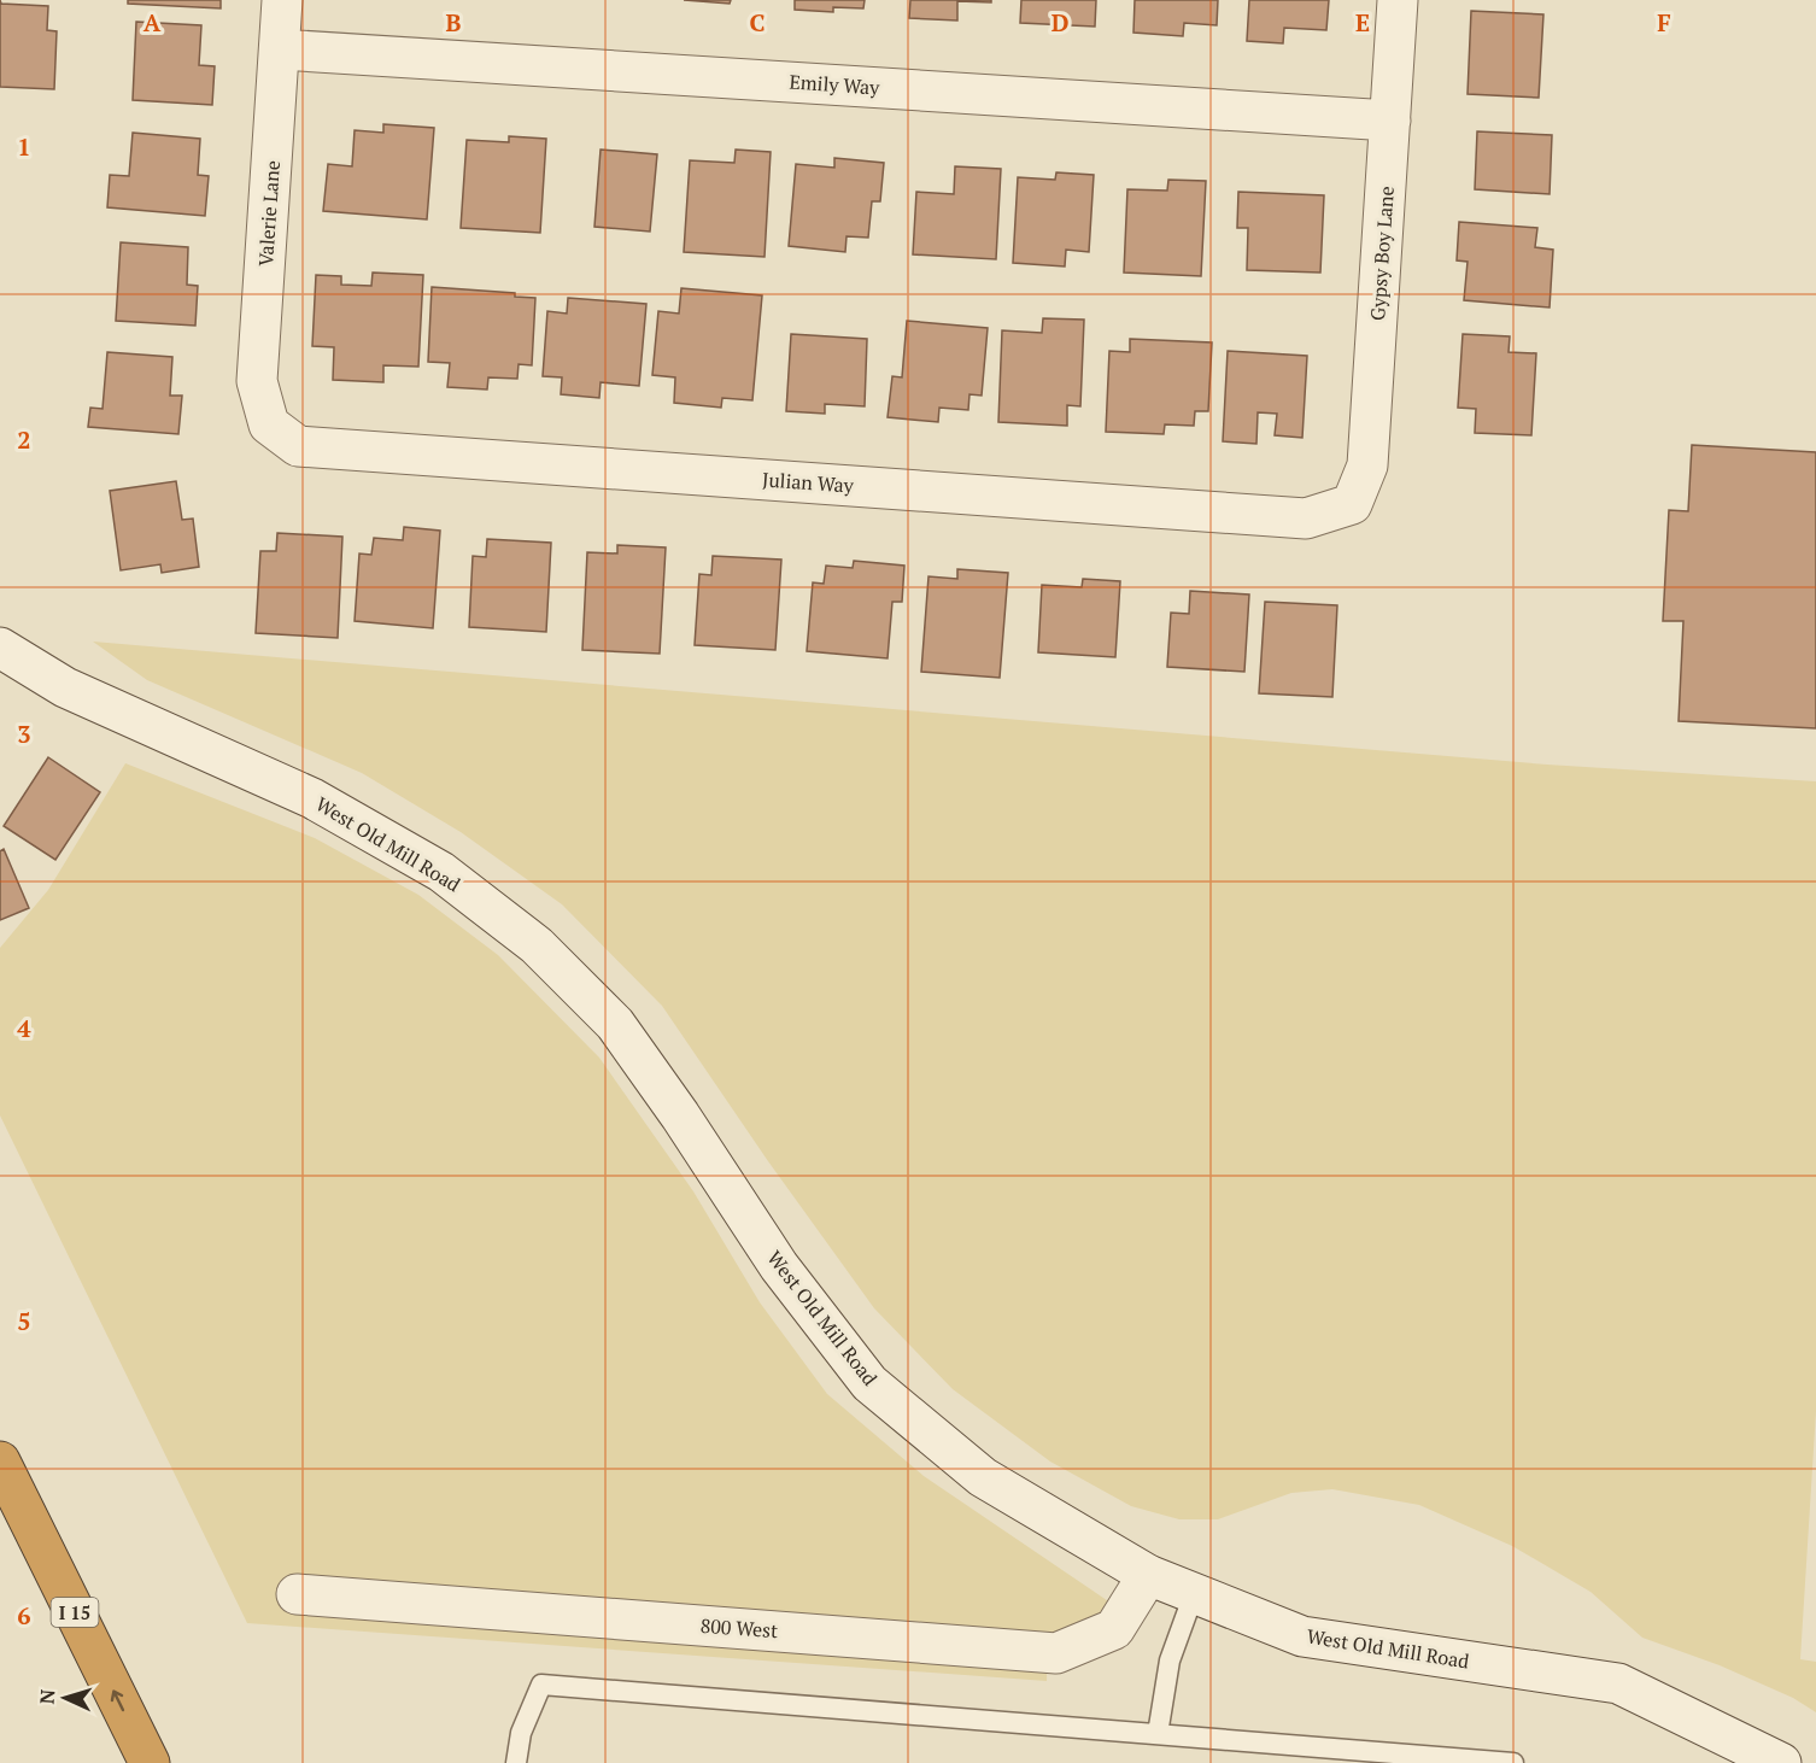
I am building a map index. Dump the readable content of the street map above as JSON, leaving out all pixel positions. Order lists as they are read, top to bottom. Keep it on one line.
{"streets":{"highway":["I 15"],"street":["Emily Way","Valerie Lane","Gypsy Boy Lane","Julian Way","West Old Mill Road","800 West"]},"crossings":[["Emily Way","Valerie Lane"],["Emily Way","Gypsy Boy Lane"],["Valerie Lane","Julian Way"],["Gypsy Boy Lane","Julian Way"],["West Old Mill Road","800 West"]],"north":"left","grid":{"columns":["A","B","C","D","E","F"],"rows":["1","2","3","4","5","6"]}}
